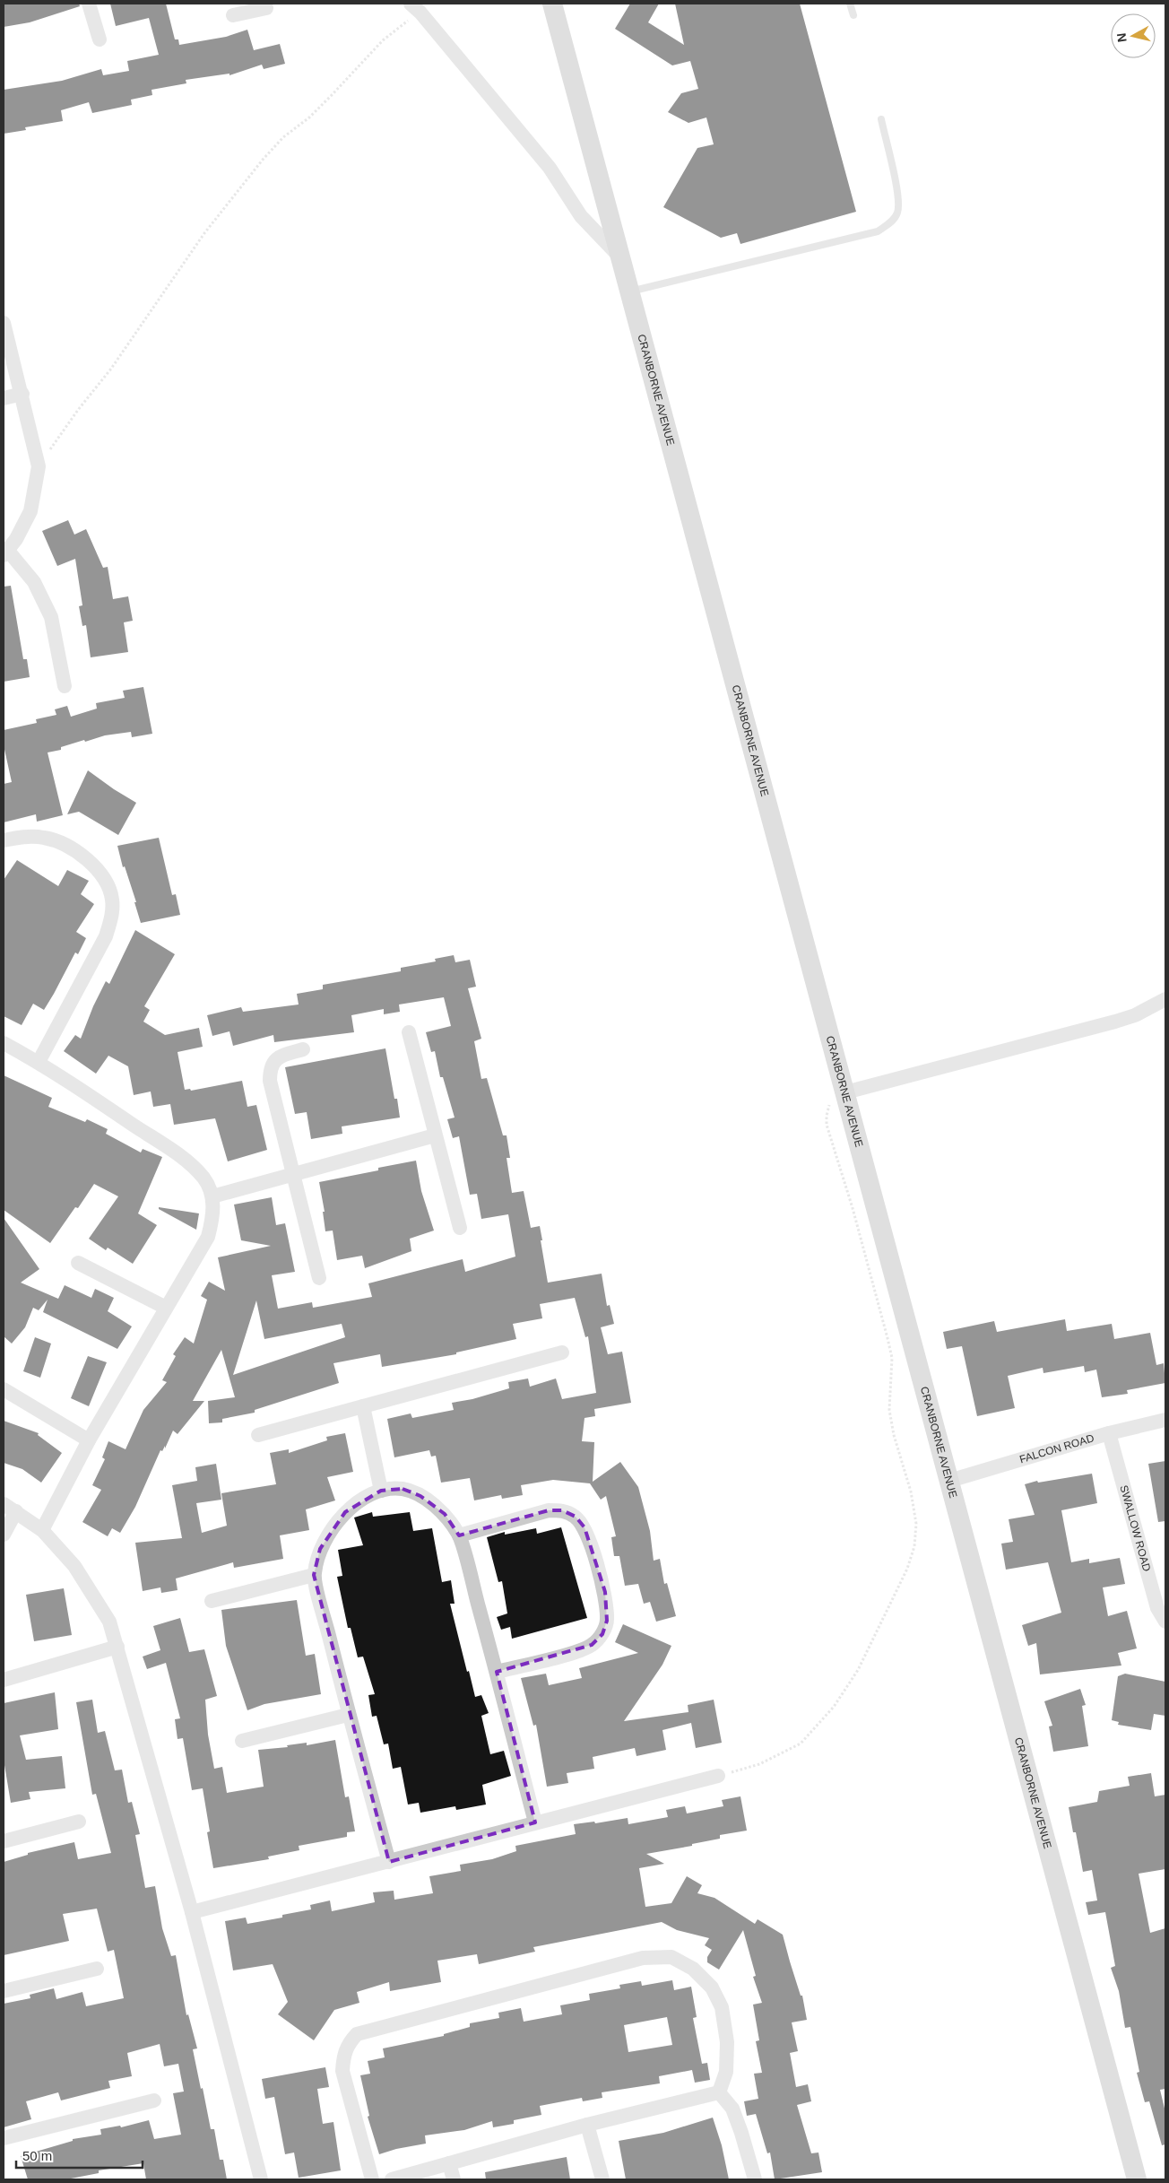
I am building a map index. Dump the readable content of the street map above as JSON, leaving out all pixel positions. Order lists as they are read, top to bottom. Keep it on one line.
{"streets":{"street":["CRANBORNE AVENUE","FALCON ROAD","SWALLOW ROAD"]},"crossings":[["CRANBORNE AVENUE","FALCON ROAD"],["FALCON ROAD","SWALLOW ROAD"]],"scale_bar":"50 m","north":"left"}
